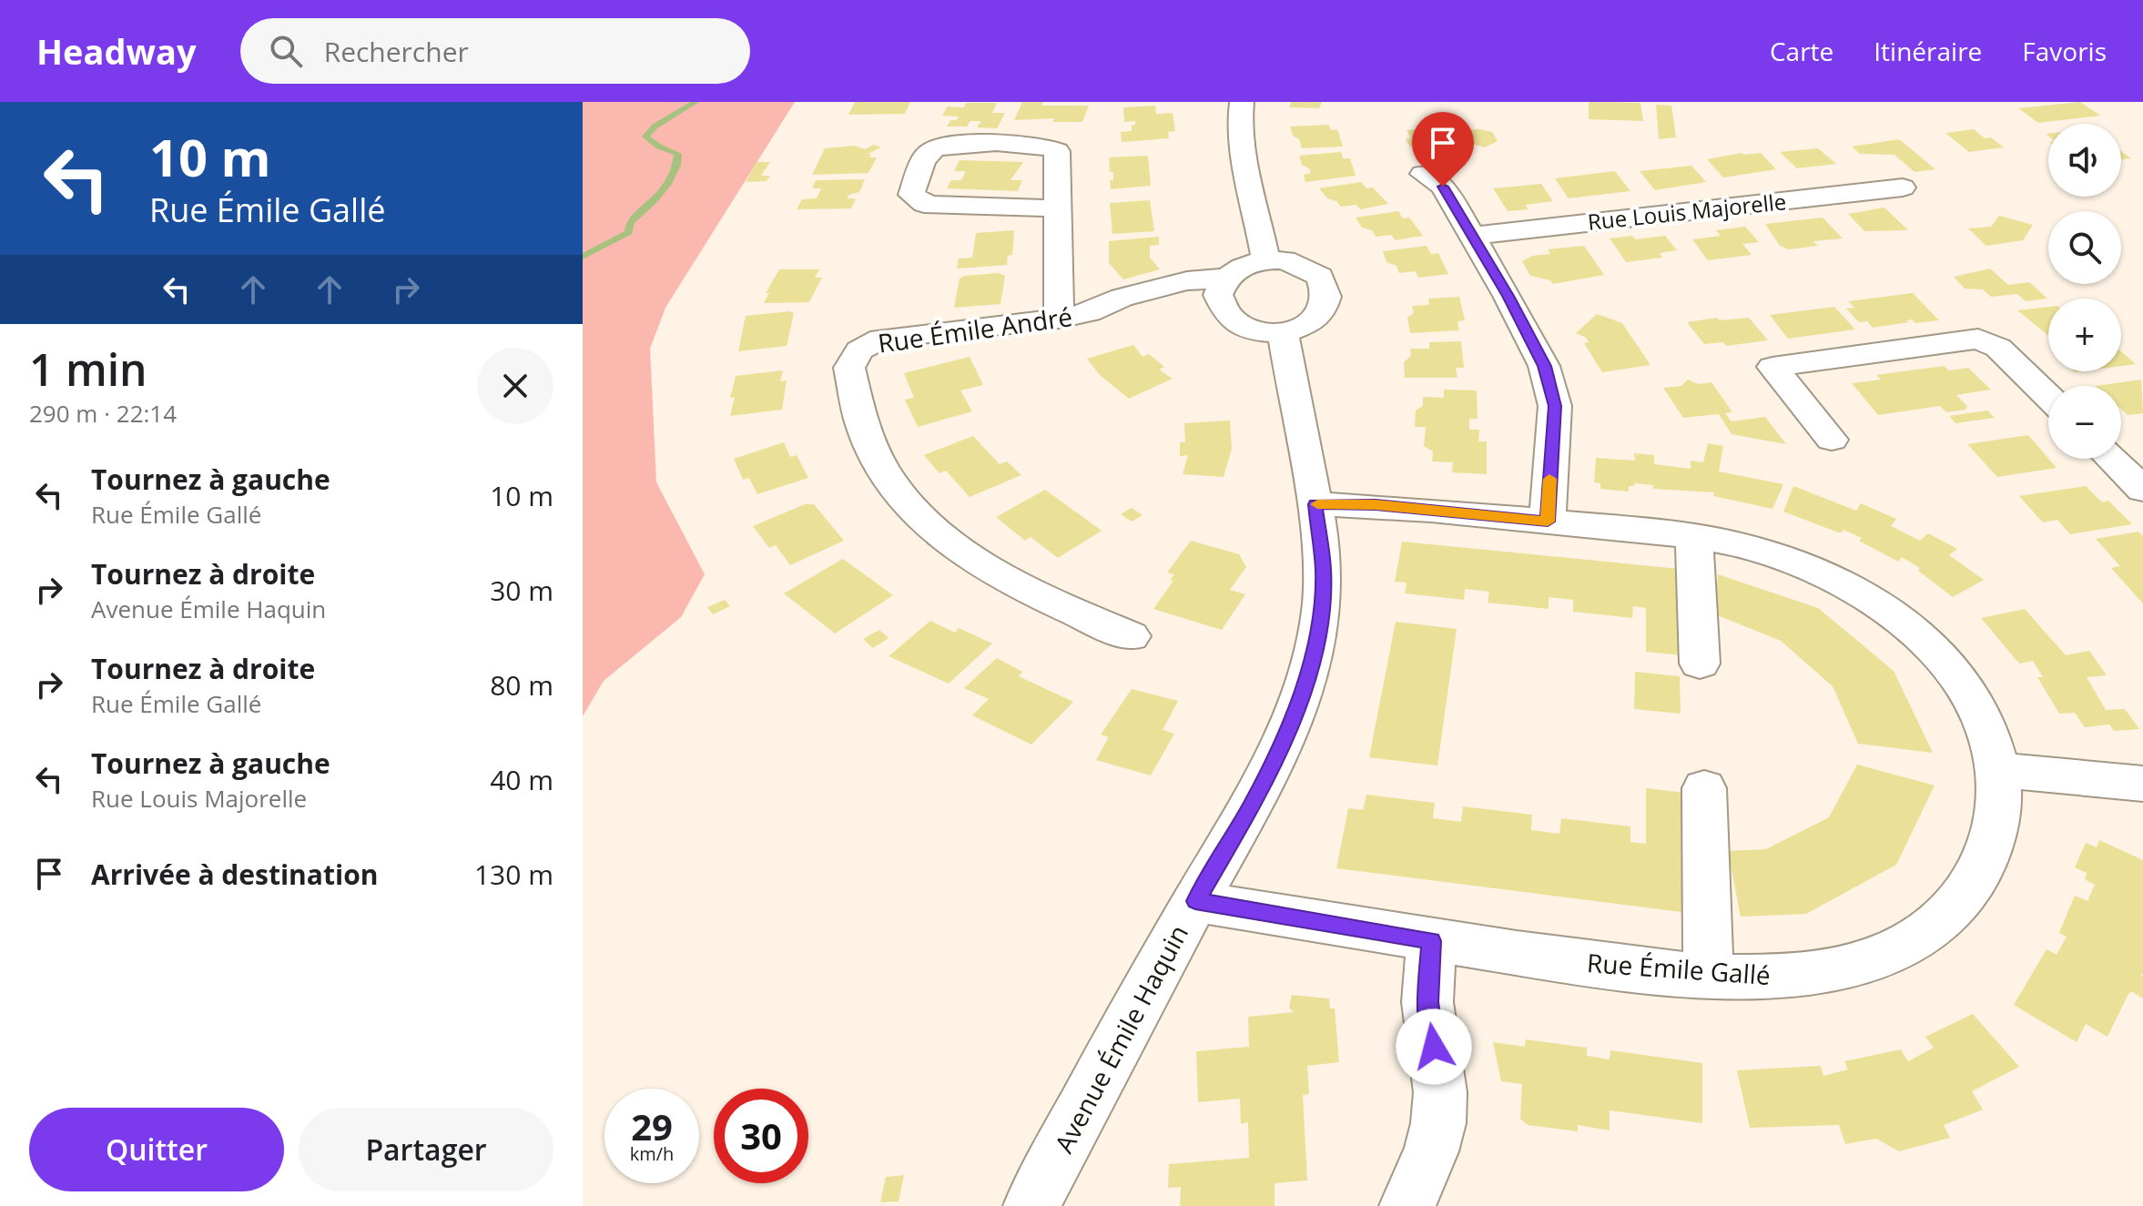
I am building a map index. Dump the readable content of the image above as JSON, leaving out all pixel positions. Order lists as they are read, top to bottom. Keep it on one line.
{"streets":{"street":["Rue Louis Majorelle","Rue Émile André","Rue Émile Gallé","Avenue Émile Haquin"]},"crossings":[["Rue Émile André","Avenue Émile Haquin"],["Rue Émile Gallé","Avenue Émile Haquin"]],"page":{"header":"Headway","search":"Rechercher","nav":["Carte","Itinéraire","Favoris"],"turn":["10 m","Rue Émile Gallé"],"map_buttons":["+","−"],"heading":["1 min","290 m · 22:14"],"list":[{"name":"Tournez à gauche","note":"Rue Émile Gallé","value":"10 m"},{"name":"Tournez à droite","note":"Avenue Émile Haquin","value":"30 m"},{"name":"Tournez à droite","note":"Rue Émile Gallé","value":"80 m"},{"name":"Tournez à gauche","note":"Rue Louis Majorelle","value":"40 m"},{"name":"Arrivée à destination","value":"130 m"}],"speed":"29 km/h","limit":"30","buttons":["Quitter","Partager"]}}
